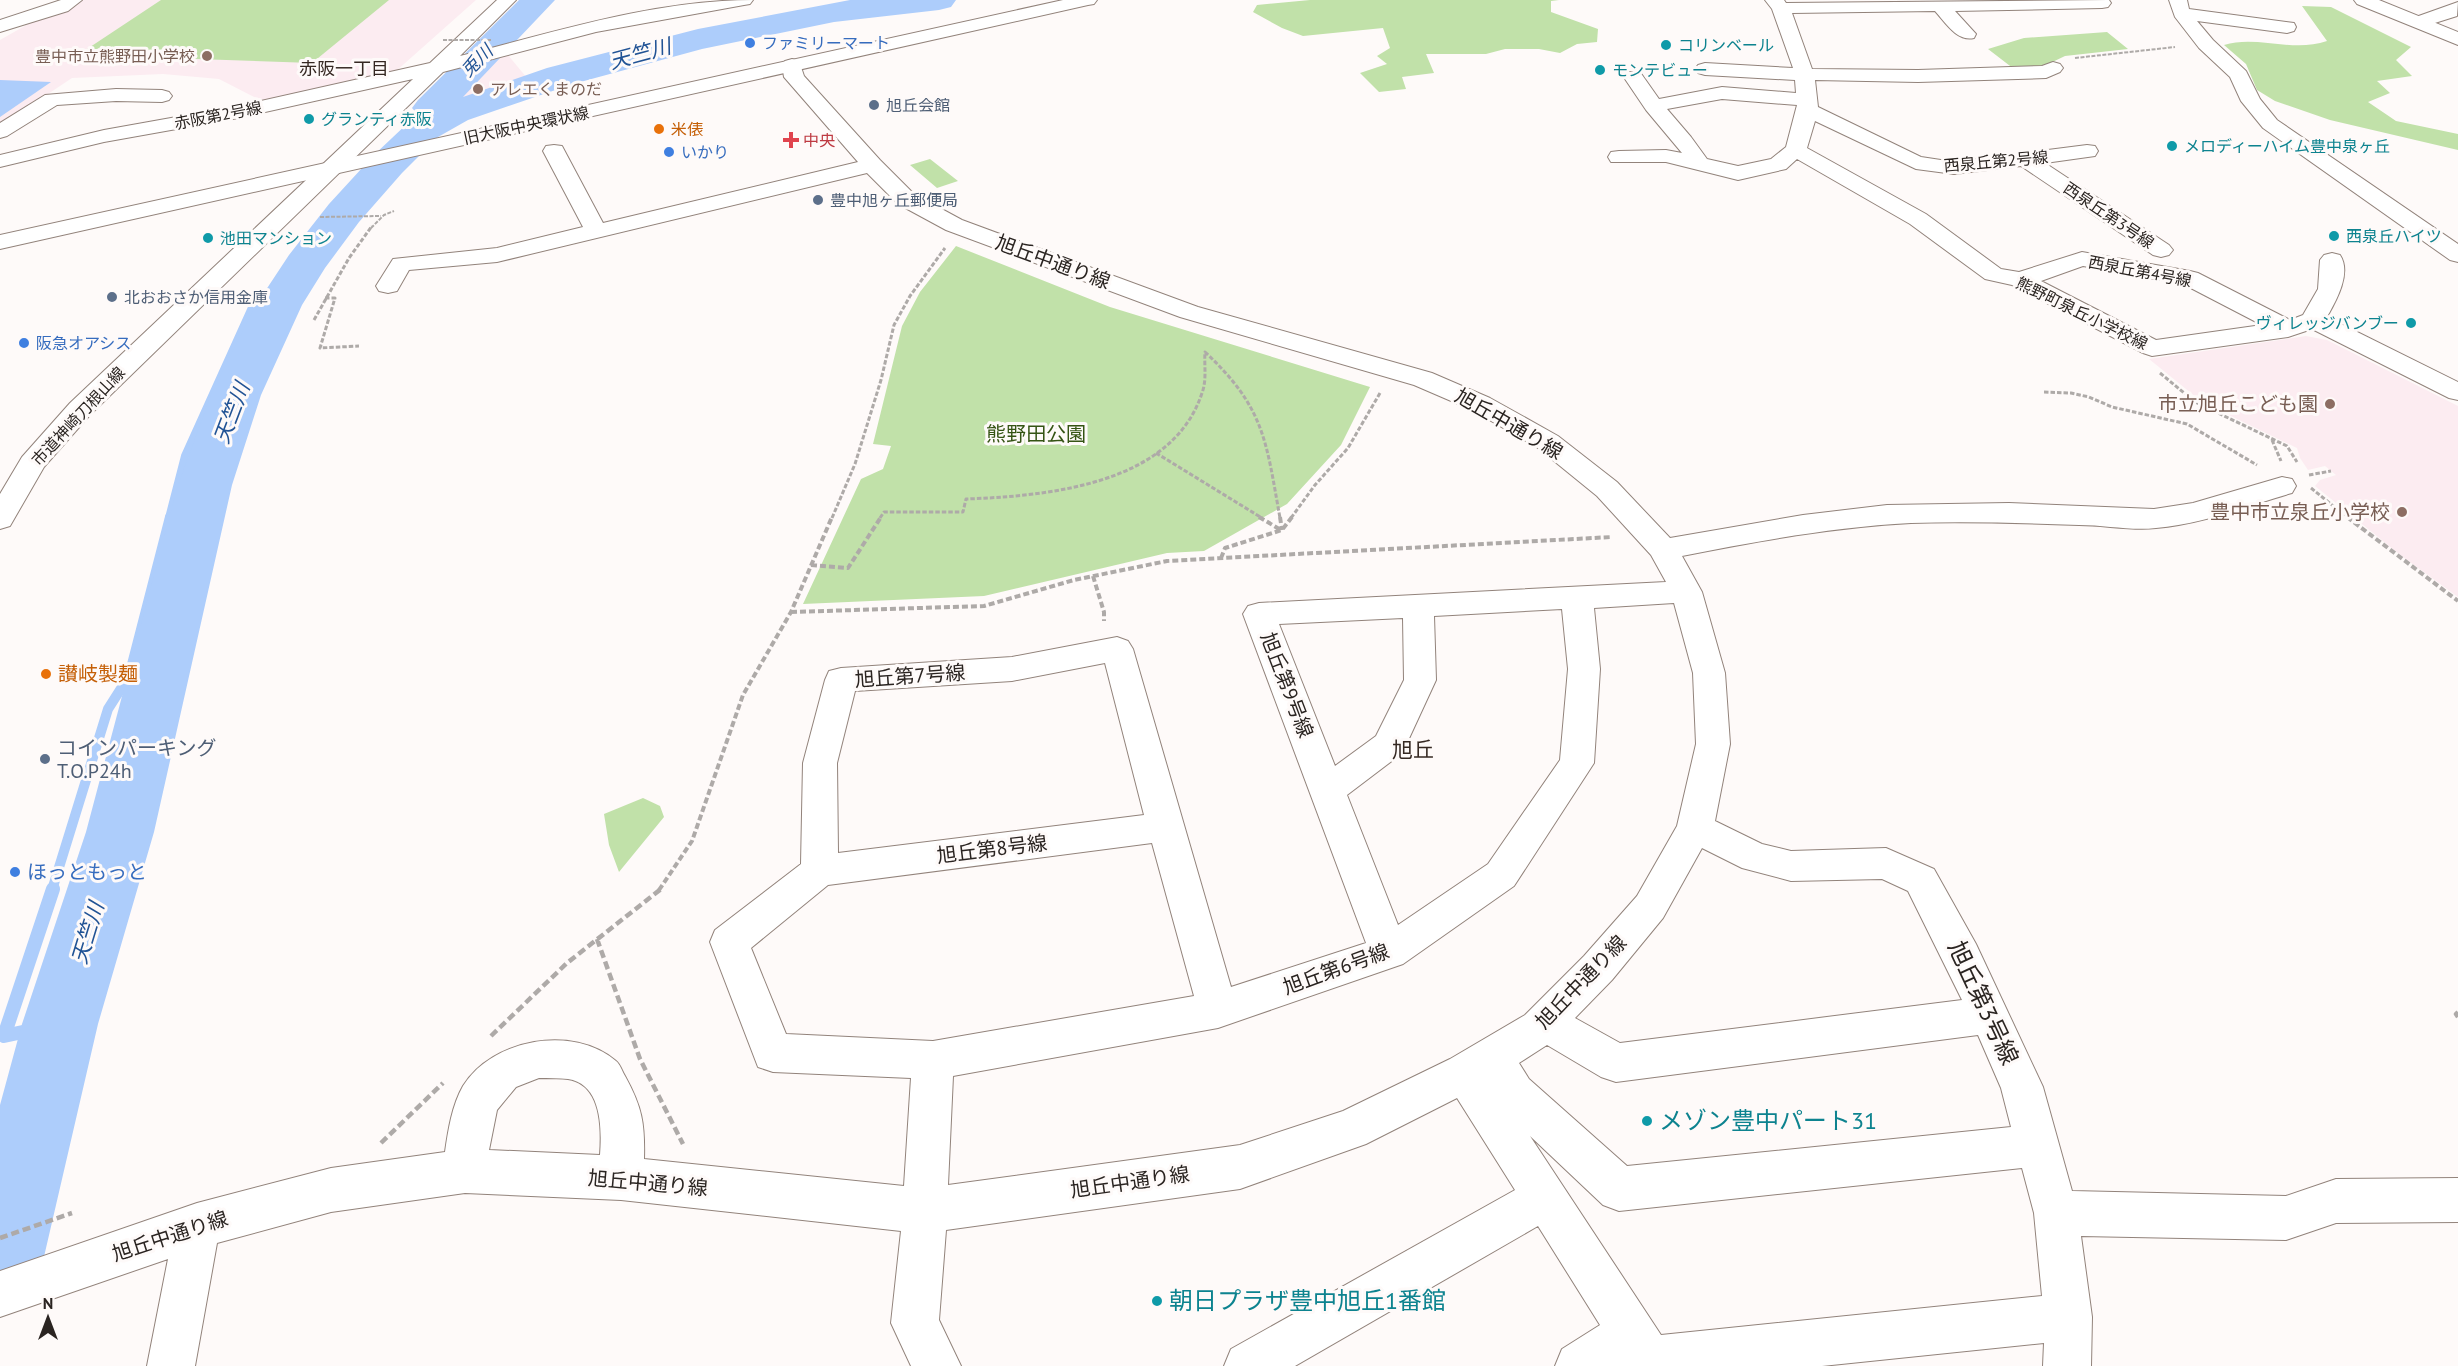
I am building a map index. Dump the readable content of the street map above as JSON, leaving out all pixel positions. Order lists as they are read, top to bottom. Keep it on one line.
{"streets":{"street":["赤阪第2号線","旧大阪中央環状線","西泉丘第2号線","西泉丘第3号線","旭丘中通り線","西泉丘第4号線","熊野町泉丘小学校線","市道神崎刀根山線","旭丘第7号線","旭丘第9号線","旭丘第8号線","旭丘第6号線","旭丘第3号線"]},"crossings":[["赤阪第2号線","市道神崎刀根山線"],["旧大阪中央環状線","旭丘中通り線"],["旧大阪中央環状線","市道神崎刀根山線"],["西泉丘第2号線","西泉丘第3号線"],["旭丘中通り線","旭丘第3号線"],["西泉丘第4号線","熊野町泉丘小学校線"],["旭丘第7号線","旭丘第8号線"],["旭丘第9号線","旭丘第6号線"]],"districts":["赤阪一丁目","旭丘"],"water":["天竺川","兎川"],"parks":["熊野田公園"],"places":{"other":["ファミリーマート","コリンベール","豊中市立熊野田小学校","モンテビュー","アレエくまのだ","旭丘会館","グランティ赤阪","米俵","メロディーハイム豊中泉ヶ丘","いかり","豊中旭ヶ丘郵便局","西泉丘ハイツ","池田マンション","北おおさか信用金庫","ヴィレッジバンブー","阪急オアシス","市立旭丘こども園","豊中市立泉丘小学校","讃岐製麺","コインパーキング T.O.P24h","ほっともっと","メゾン豊中パート31","朝日プラザ豊中旭丘1番館"],"health":["中央"]},"north":"top"}
